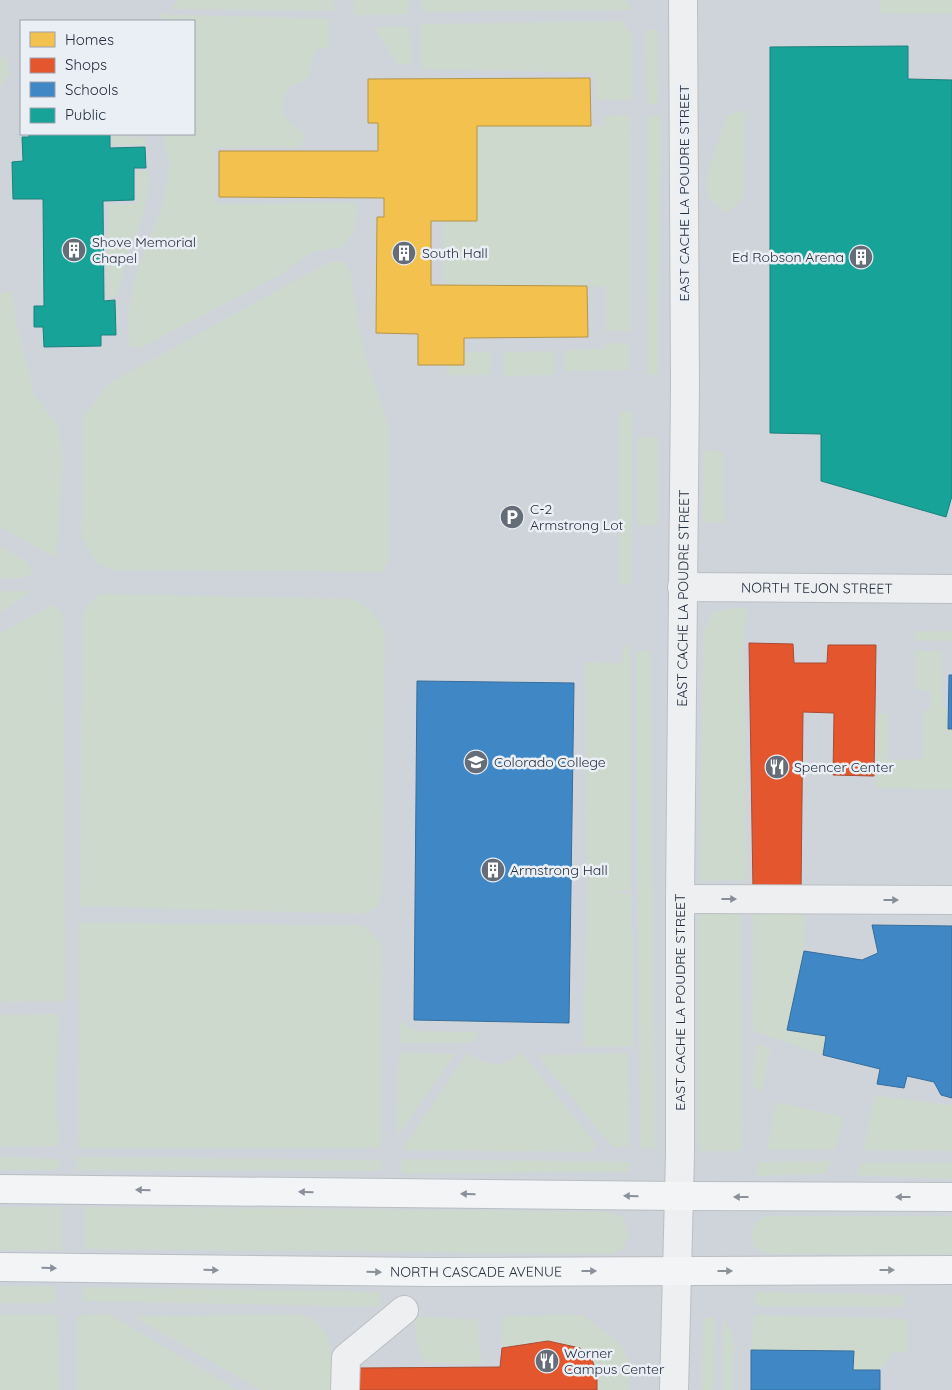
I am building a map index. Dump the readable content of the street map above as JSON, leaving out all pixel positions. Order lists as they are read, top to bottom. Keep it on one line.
{"streets":{"main road":["NORTH CASCADE AVENUE"],"street":["EAST CACHE LA POUDRE STREET","NORTH TEJON STREET"]},"crossings":[["EAST CACHE LA POUDRE STREET","NORTH TEJON STREET"],["EAST CACHE LA POUDRE STREET","NORTH CASCADE AVENUE"]],"places":{"building":["Shove Memorial Chapel","South Hall","Ed Robson Arena","Armstrong Hall"],"parking":["C-2 Armstrong Lot"],"school or university":["Colorado College"],"restaurant":["Spencer Center","Worner Campus Center"]},"legend":["Homes","Shops","Schools","Public"]}
